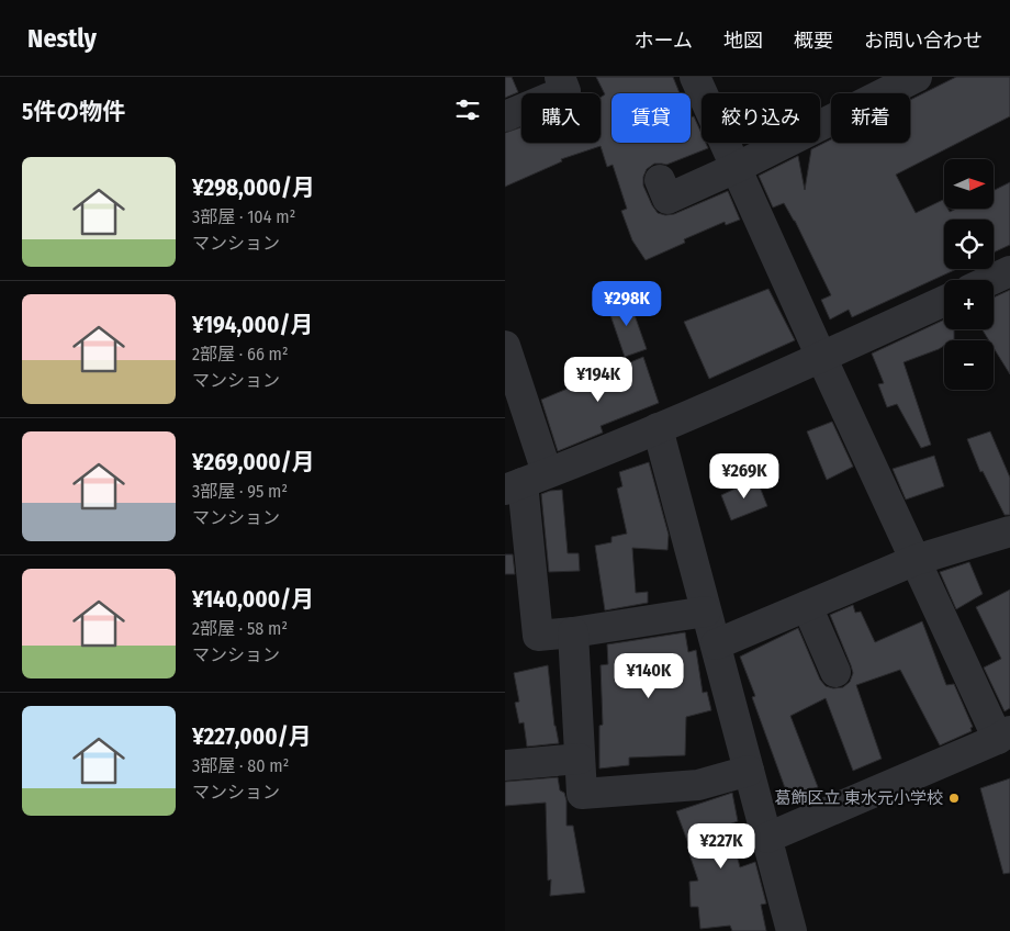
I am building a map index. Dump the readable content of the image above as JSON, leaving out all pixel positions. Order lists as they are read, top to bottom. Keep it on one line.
{"places":["葛飾区立 東水元小学校"],"north":"right","page":{"header":"Nestly","nav":["ホーム","地図","概要","お問い合わせ"],"heading":"5件の物件","chip":["購入","賃貸","絞り込み","新着"],"list":[{"name":"¥298,000/月","note":"3部屋 · 104 m² · マンション"},{"name":"¥194,000/月","note":"2部屋 · 66 m² · マンション"},{"name":"¥269,000/月","note":"3部屋 · 95 m² · マンション"},{"name":"¥140,000/月","note":"2部屋 · 58 m² · マンション"},{"name":"¥227,000/月","note":"3部屋 · 80 m² · マンション"}],"map_buttons":["+","−"],"price":["¥298K","¥194K","¥269K","¥140K","¥227K"]}}
